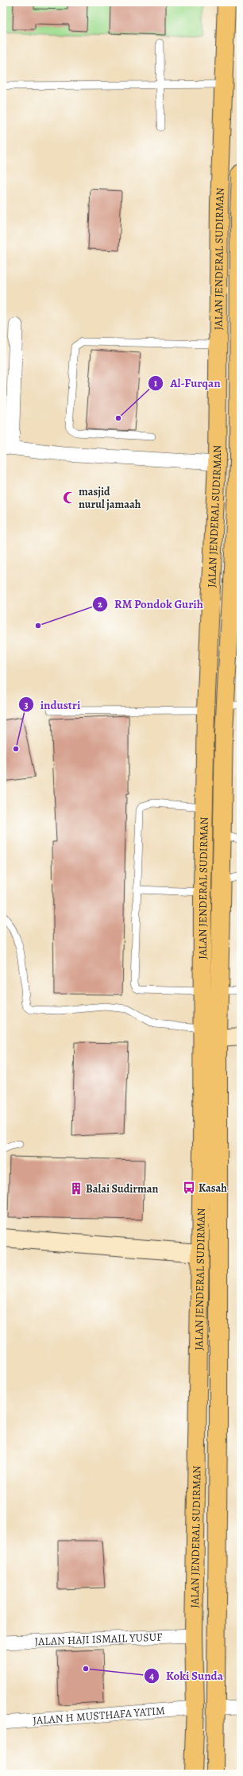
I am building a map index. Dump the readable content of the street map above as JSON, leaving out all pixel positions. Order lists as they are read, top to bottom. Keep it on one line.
{"streets":{"main road":["JALAN JENDERAL SUDIRMAN"],"street":["JALAN HAJI ISMAIL YUSUF","JALAN H MUSTHAFA YATIM"]},"crossings":[["JALAN JENDERAL SUDIRMAN","JALAN HAJI ISMAIL YUSUF"],["JALAN JENDERAL SUDIRMAN","JALAN H MUSTHAFA YATIM"]],"places":{"other":["Al-Furqan","RM Pondok Gurih","industri","Koki Sunda"],"mosque":["masjid nurul jamaah"],"bus stop":["Kasah"],"building":["Balai Sudirman"]}}
